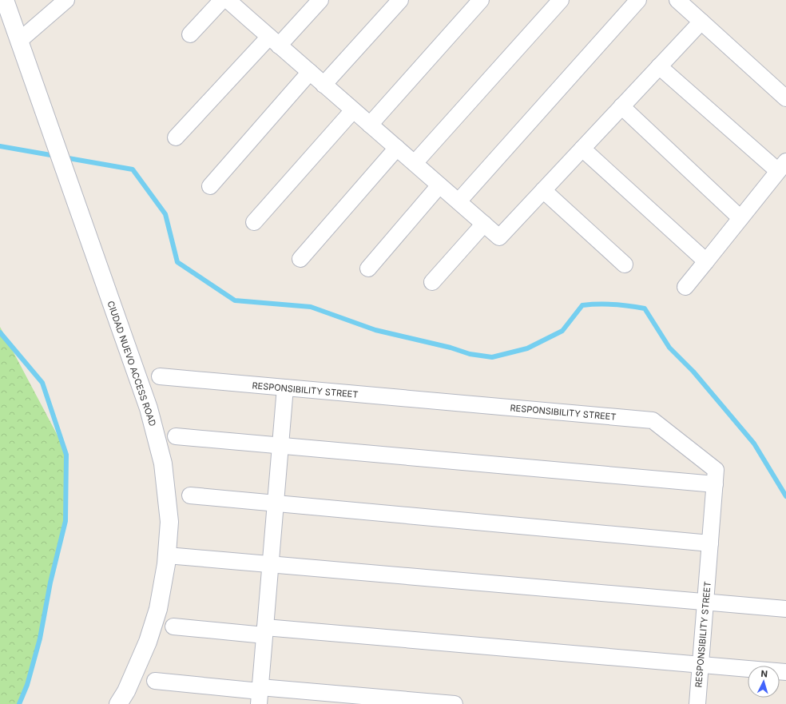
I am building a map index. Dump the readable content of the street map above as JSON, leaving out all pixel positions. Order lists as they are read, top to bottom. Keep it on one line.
{"streets":{"street":["CIUDAD NUEVO ACCESS ROAD","RESPONSIBILITY STREET"]},"north":"top"}
